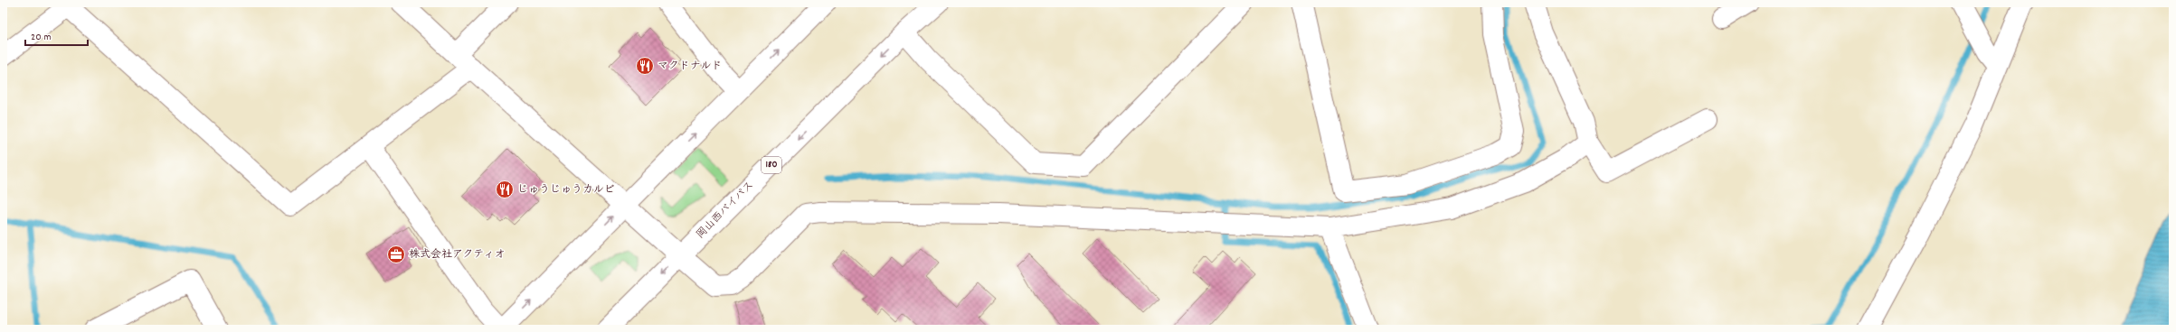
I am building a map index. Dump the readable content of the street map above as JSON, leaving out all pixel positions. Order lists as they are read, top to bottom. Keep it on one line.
{"streets":{"main road":["180","岡山西バイパス"]},"places":{"restaurant":["マクドナルド","じゅうじゅうカルビ"],"office":["株式会社アクティオ"]},"scale_bar":"20 m"}
